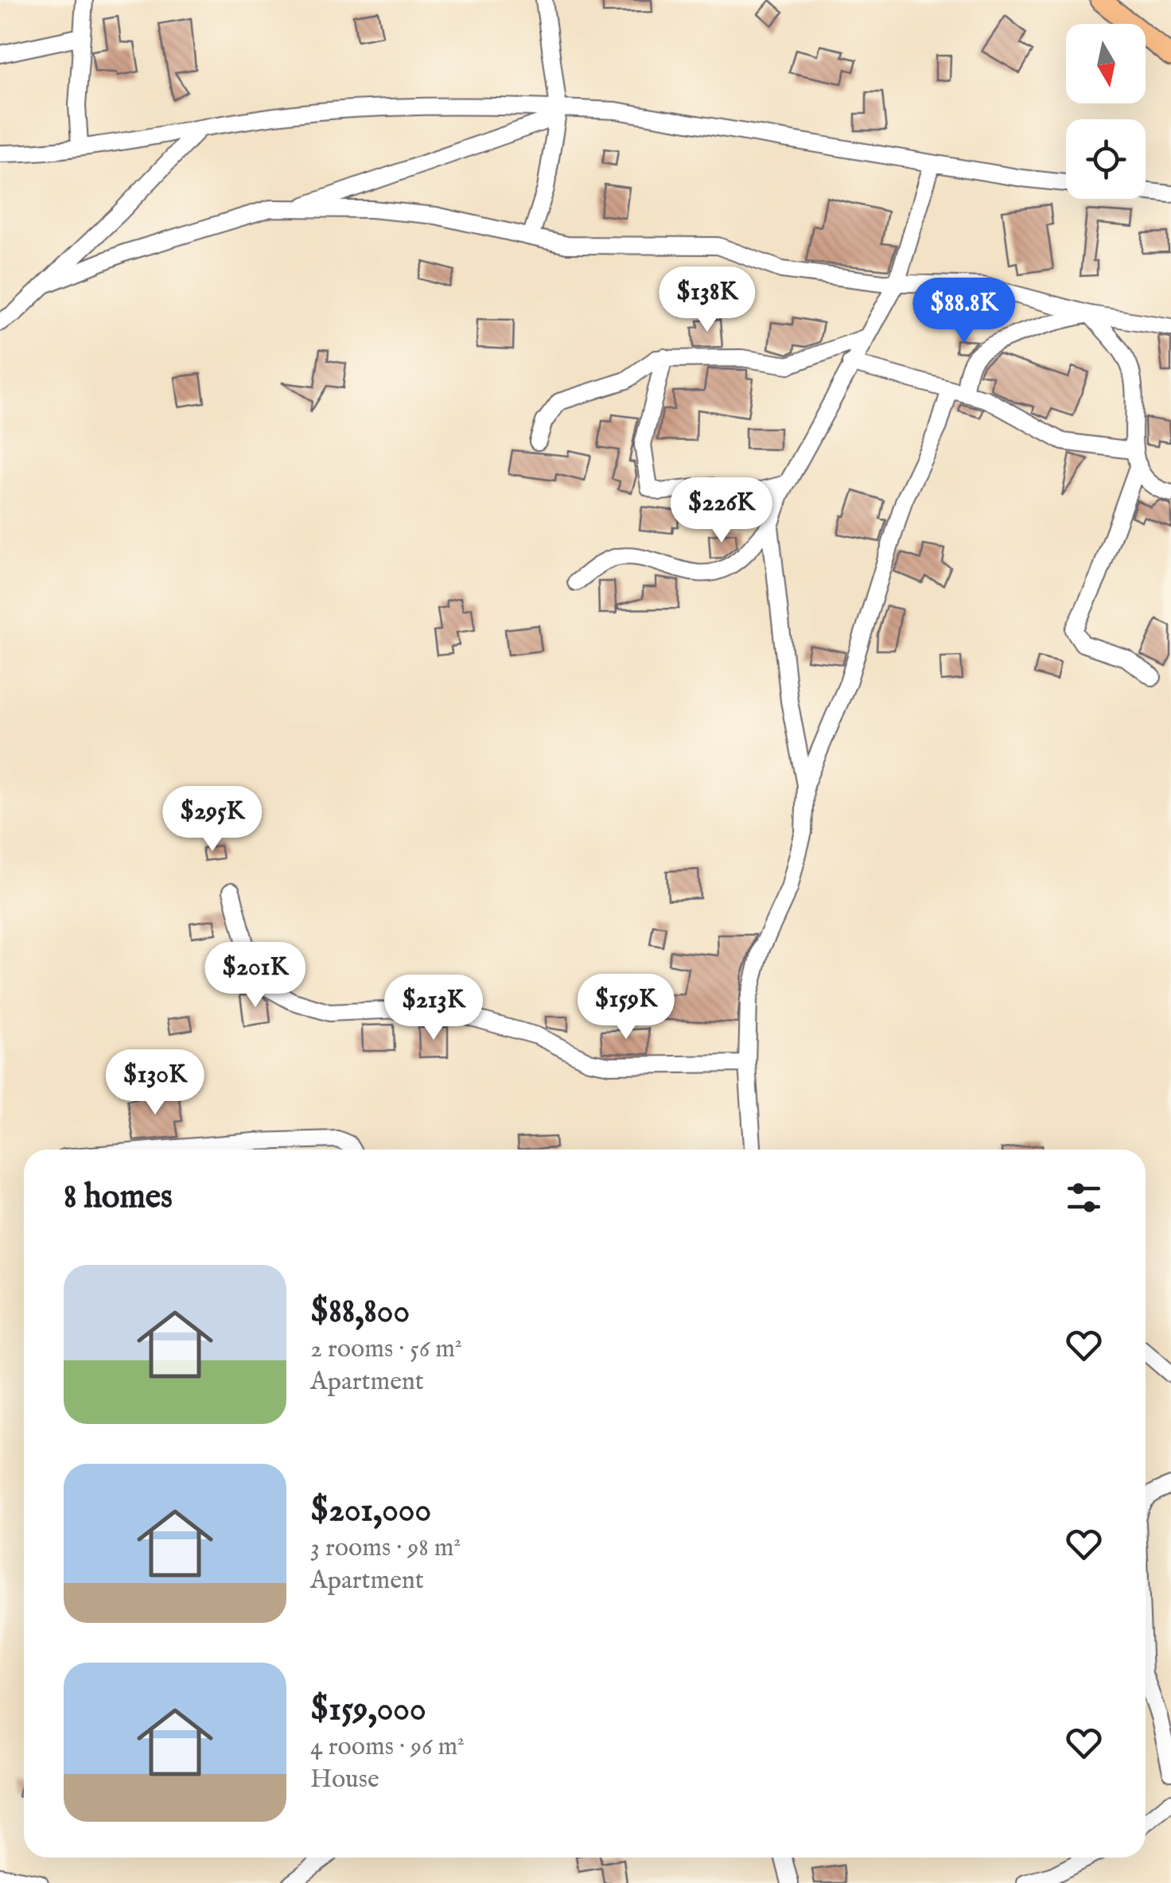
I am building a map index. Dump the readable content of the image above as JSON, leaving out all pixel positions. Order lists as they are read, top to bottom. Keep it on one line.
{"north":"bottom","page":{"price":["$138K","$88.8K","$226K","$295K","$201K","$159K","$213K","$130K"],"heading":"8 homes","list":[{"name":"$88,800","note":"2 rooms · 56 m² · Apartment"},{"name":"$201,000","note":"3 rooms · 98 m² · Apartment"},{"name":"$159,000","note":"4 rooms · 96 m² · House"}]}}
